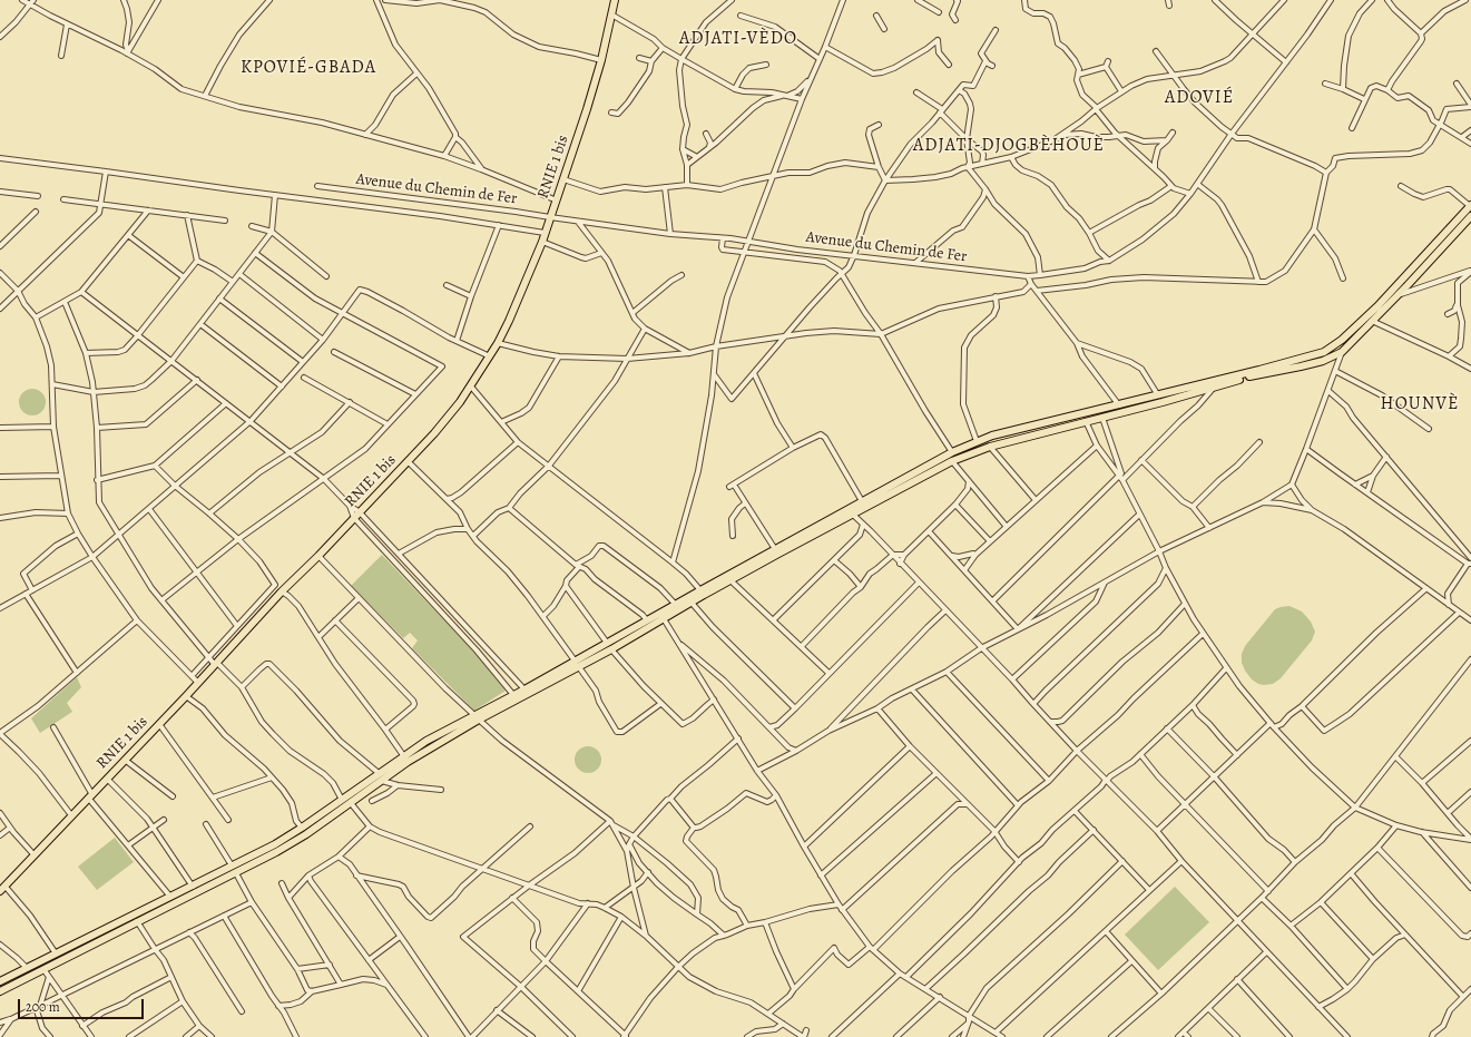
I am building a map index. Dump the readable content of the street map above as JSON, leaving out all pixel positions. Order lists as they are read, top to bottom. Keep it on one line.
{"streets":{"main road":["RNIE 1 bis"],"street":["Avenue du Chemin de Fer"]},"crossings":[["RNIE 1 bis","Avenue du Chemin de Fer"]],"districts":["ADJATI-VÈDO","KPOVIÉ-GBADA","ADOVIÉ","ADJATI-DJOGBÈHOUÈ","HOUNVÈ"],"scale_bar":"200 m"}
